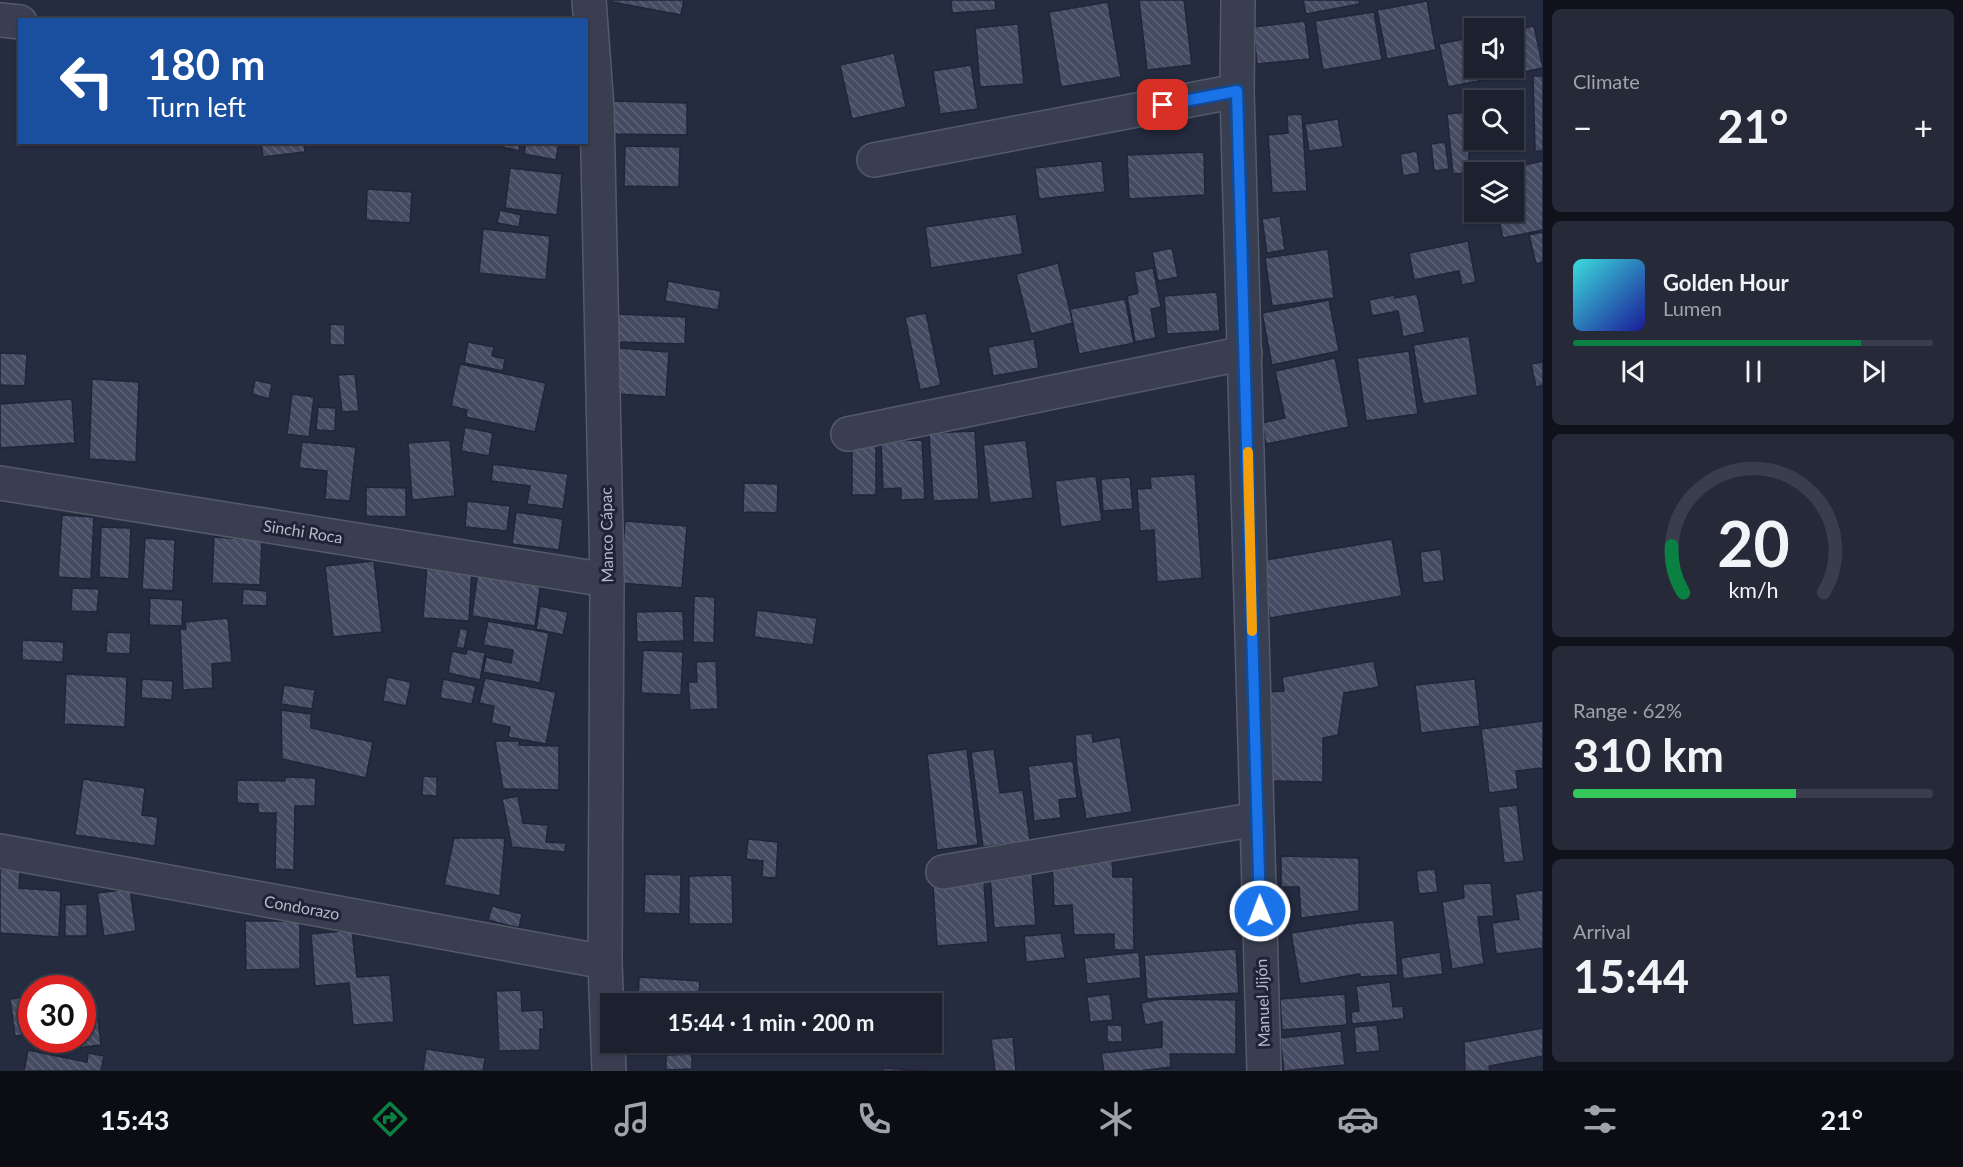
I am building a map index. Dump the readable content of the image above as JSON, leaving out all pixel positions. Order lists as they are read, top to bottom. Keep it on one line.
{"streets":{"street":["Sinchi Roca","Manco Cápac","Condorazo","Manuel Jijón"]},"crossings":[["Sinchi Roca","Manco Cápac"],["Manco Cápac","Condorazo"]],"page":{"tile":["Climate",["Range · 62%","310 km"],["Arrival","15:44"]],"turn":["180 m","Turn left"],"heat":["−","21°","+"],"song":["Golden Hour","Lumen"],"limit":"30","trip":"15:44 · 1 min · 200 m","tabs":["15:43","21°"],"gauge":["20","km/h"]}}
